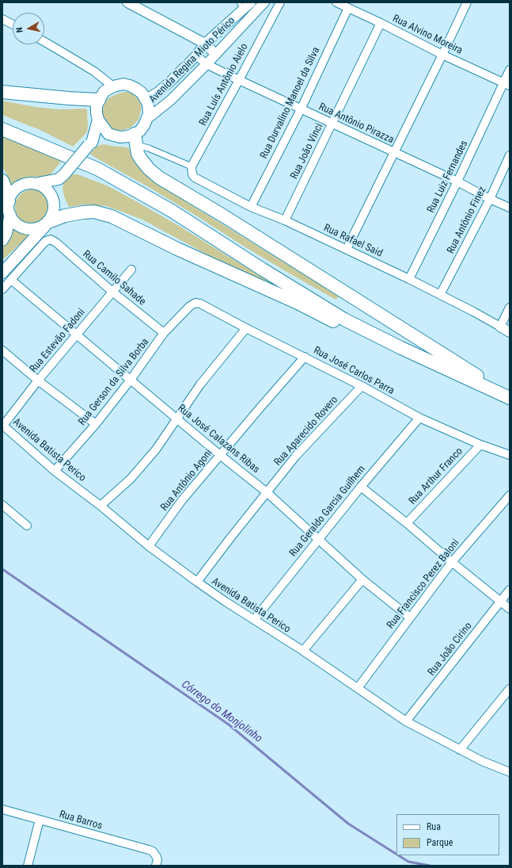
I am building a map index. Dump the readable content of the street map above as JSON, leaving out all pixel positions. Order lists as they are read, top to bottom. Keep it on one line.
{"streets":{"street":["Rua Alvino Moreira","Avenida Regina Mioto Périco","Rua Luís Antônio Aielo","Rua Durvalino Manoel da Silva","Rua Antônio Pirazza","Rua João Vinci","Rua Luiz Fernandes","Rua Antônio Finez","Rua Rafael Said","Rua Camilo Sahade","Rua Estevão Fadoni","Rua José Carlos Parra","Rua Gerson da Silva Borba","Rua Aparecido Rovero","Rua José Calazans Ribas","Avenida Batista Perico","Rua Arthur Franco","Rua Antônio Agoni","Rua Geraldo Garcia Guilhem","Rua Francisco Perez Baloni","Rua João Cirino","Rua Barros"]},"crossings":[["Rua Alvino Moreira","Rua Durvalino Manoel da Silva"],["Rua Alvino Moreira","Rua João Vinci"],["Rua Alvino Moreira","Rua Luiz Fernandes"],["Avenida Regina Mioto Périco","Rua Antônio Pirazza"],["Rua Luís Antônio Aielo","Rua Antônio Pirazza"],["Rua Luís Antônio Aielo","Rua Rafael Said"],["Rua Durvalino Manoel da Silva","Rua Antônio Pirazza"],["Rua Durvalino Manoel da Silva","Rua Rafael Said"],["Rua Antônio Pirazza","Rua João Vinci"],["Rua Antônio Pirazza","Rua Luiz Fernandes"],["Rua Antônio Pirazza","Rua Antônio Finez"],["Rua João Vinci","Rua Rafael Said"],["Rua Luiz Fernandes","Rua Rafael Said"],["Rua Antônio Finez","Rua Rafael Said"],["Rua Camilo Sahade","Rua Estevão Fadoni"],["Rua Camilo Sahade","Rua Gerson da Silva Borba"],["Rua Camilo Sahade","Rua José Calazans Ribas"],["Rua Estevão Fadoni","Rua José Calazans Ribas"],["Rua Estevão Fadoni","Avenida Batista Perico"],["Rua José Carlos Parra","Rua Gerson da Silva Borba"],["Rua José Carlos Parra","Rua Aparecido Rovero"],["Rua José Carlos Parra","Rua Arthur Franco"],["Rua José Carlos Parra","Rua Antônio Agoni"],["Rua José Carlos Parra","Rua Geraldo Garcia Guilhem"],["Rua Gerson da Silva Borba","Rua José Calazans Ribas"],["Rua Gerson da Silva Borba","Avenida Batista Perico"],["Rua Aparecido Rovero","Rua José Calazans Ribas"],["Rua Aparecido Rovero","Avenida Batista Perico"],["Rua José Calazans Ribas","Rua Antônio Agoni"],["Rua José Calazans Ribas","Rua Geraldo Garcia Guilhem"],["Rua José Calazans Ribas","Rua Francisco Perez Baloni"],["Avenida Batista Perico","Rua Antônio Agoni"],["Avenida Batista Perico","Rua Geraldo Garcia Guilhem"],["Avenida Batista Perico","Rua Francisco Perez Baloni"],["Avenida Batista Perico","Rua João Cirino"]],"water":["Córrego do Monjolinho"],"legend":["Rua","Parque"],"north":"left"}
